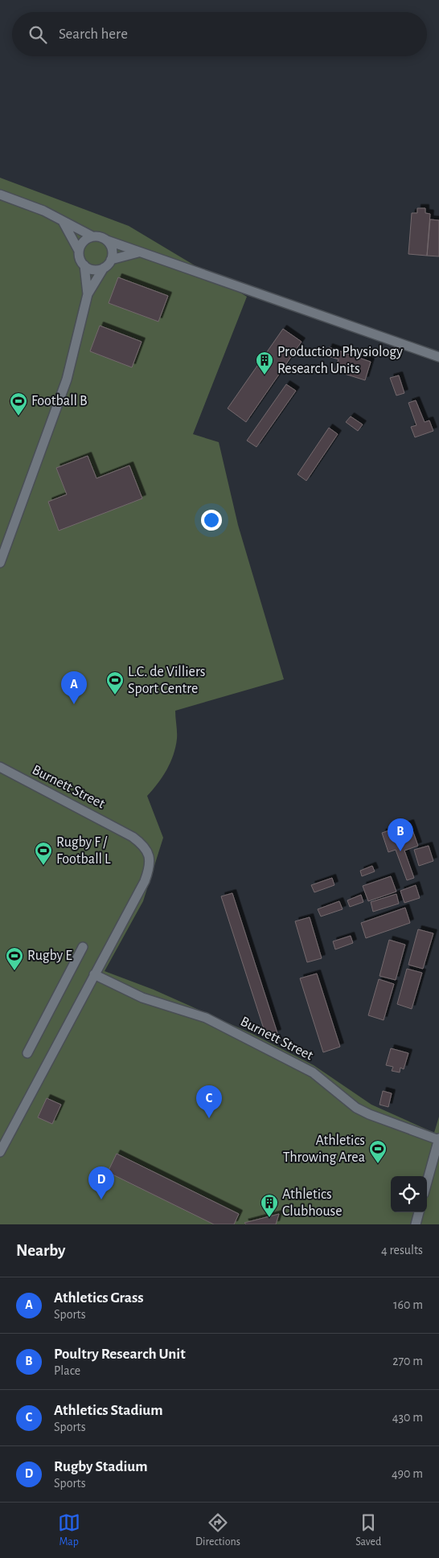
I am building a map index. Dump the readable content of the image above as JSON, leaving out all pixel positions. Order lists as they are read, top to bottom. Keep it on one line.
{"streets":{"street":["Burnett Street"]},"places":{"building":["Production Physiology Research Units","Athletics Clubhouse"],"sports":["Football B","L.C. de Villiers Sport Centre","Rugby F / Football L","Rugby E","Athletics Throwing Area"]},"page":{"search":"Search here","pins":["A","B","C","D"],"heading":["Nearby","4 results"],"list":[{"mark":"A","name":"Athletics Grass","note":"Sports","value":"160 m"},{"mark":"B","name":"Poultry Research Unit","note":"Place","value":"270 m"},{"mark":"C","name":"Athletics Stadium","note":"Sports","value":"430 m"},{"mark":"D","name":"Rugby Stadium","note":"Sports","value":"490 m"}],"nav":["Map","Directions","Saved"]}}
